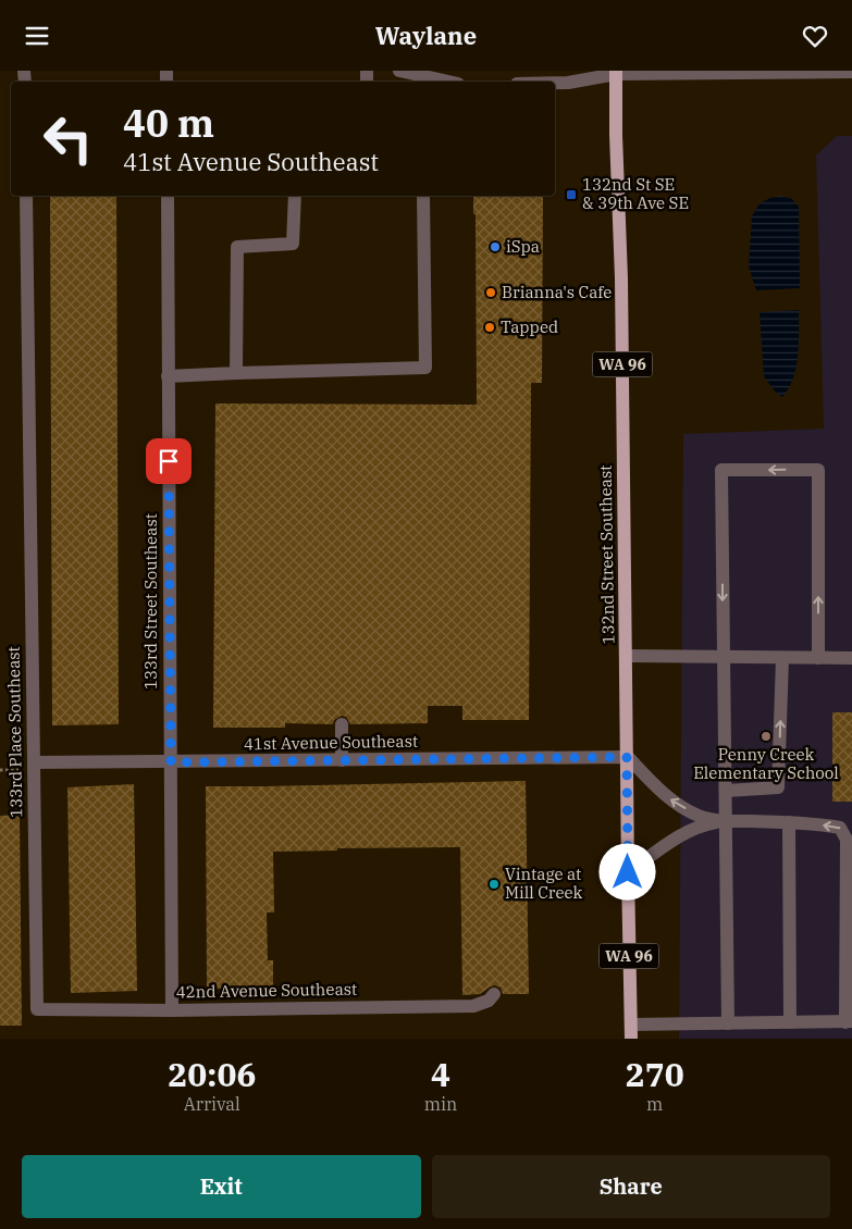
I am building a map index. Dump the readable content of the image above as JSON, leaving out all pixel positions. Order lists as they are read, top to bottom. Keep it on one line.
{"streets":{"main road":["WA 96","132nd Street Southeast"],"street":["133rd Street Southeast","133rd Place Southeast","41st Avenue Southeast","42nd Avenue Southeast"]},"crossings":[["132nd Street Southeast","41st Avenue Southeast"],["133rd Street Southeast","41st Avenue Southeast"],["133rd Street Southeast","42nd Avenue Southeast"],["133rd Place Southeast","41st Avenue Southeast"],["133rd Place Southeast","42nd Avenue Southeast"]],"places":{"transit":["132nd St SE & 39th Ave SE"],"other":["iSpa","Brianna's Cafe","Tapped","Penny Creek Elementary School","Vintage at Mill Creek"]},"page":{"header":"Waylane","turn":["40 m","41st Avenue Southeast"],"eta":["20:06","Arrival","4","min","270","m"],"buttons":["Exit","Share"]}}
